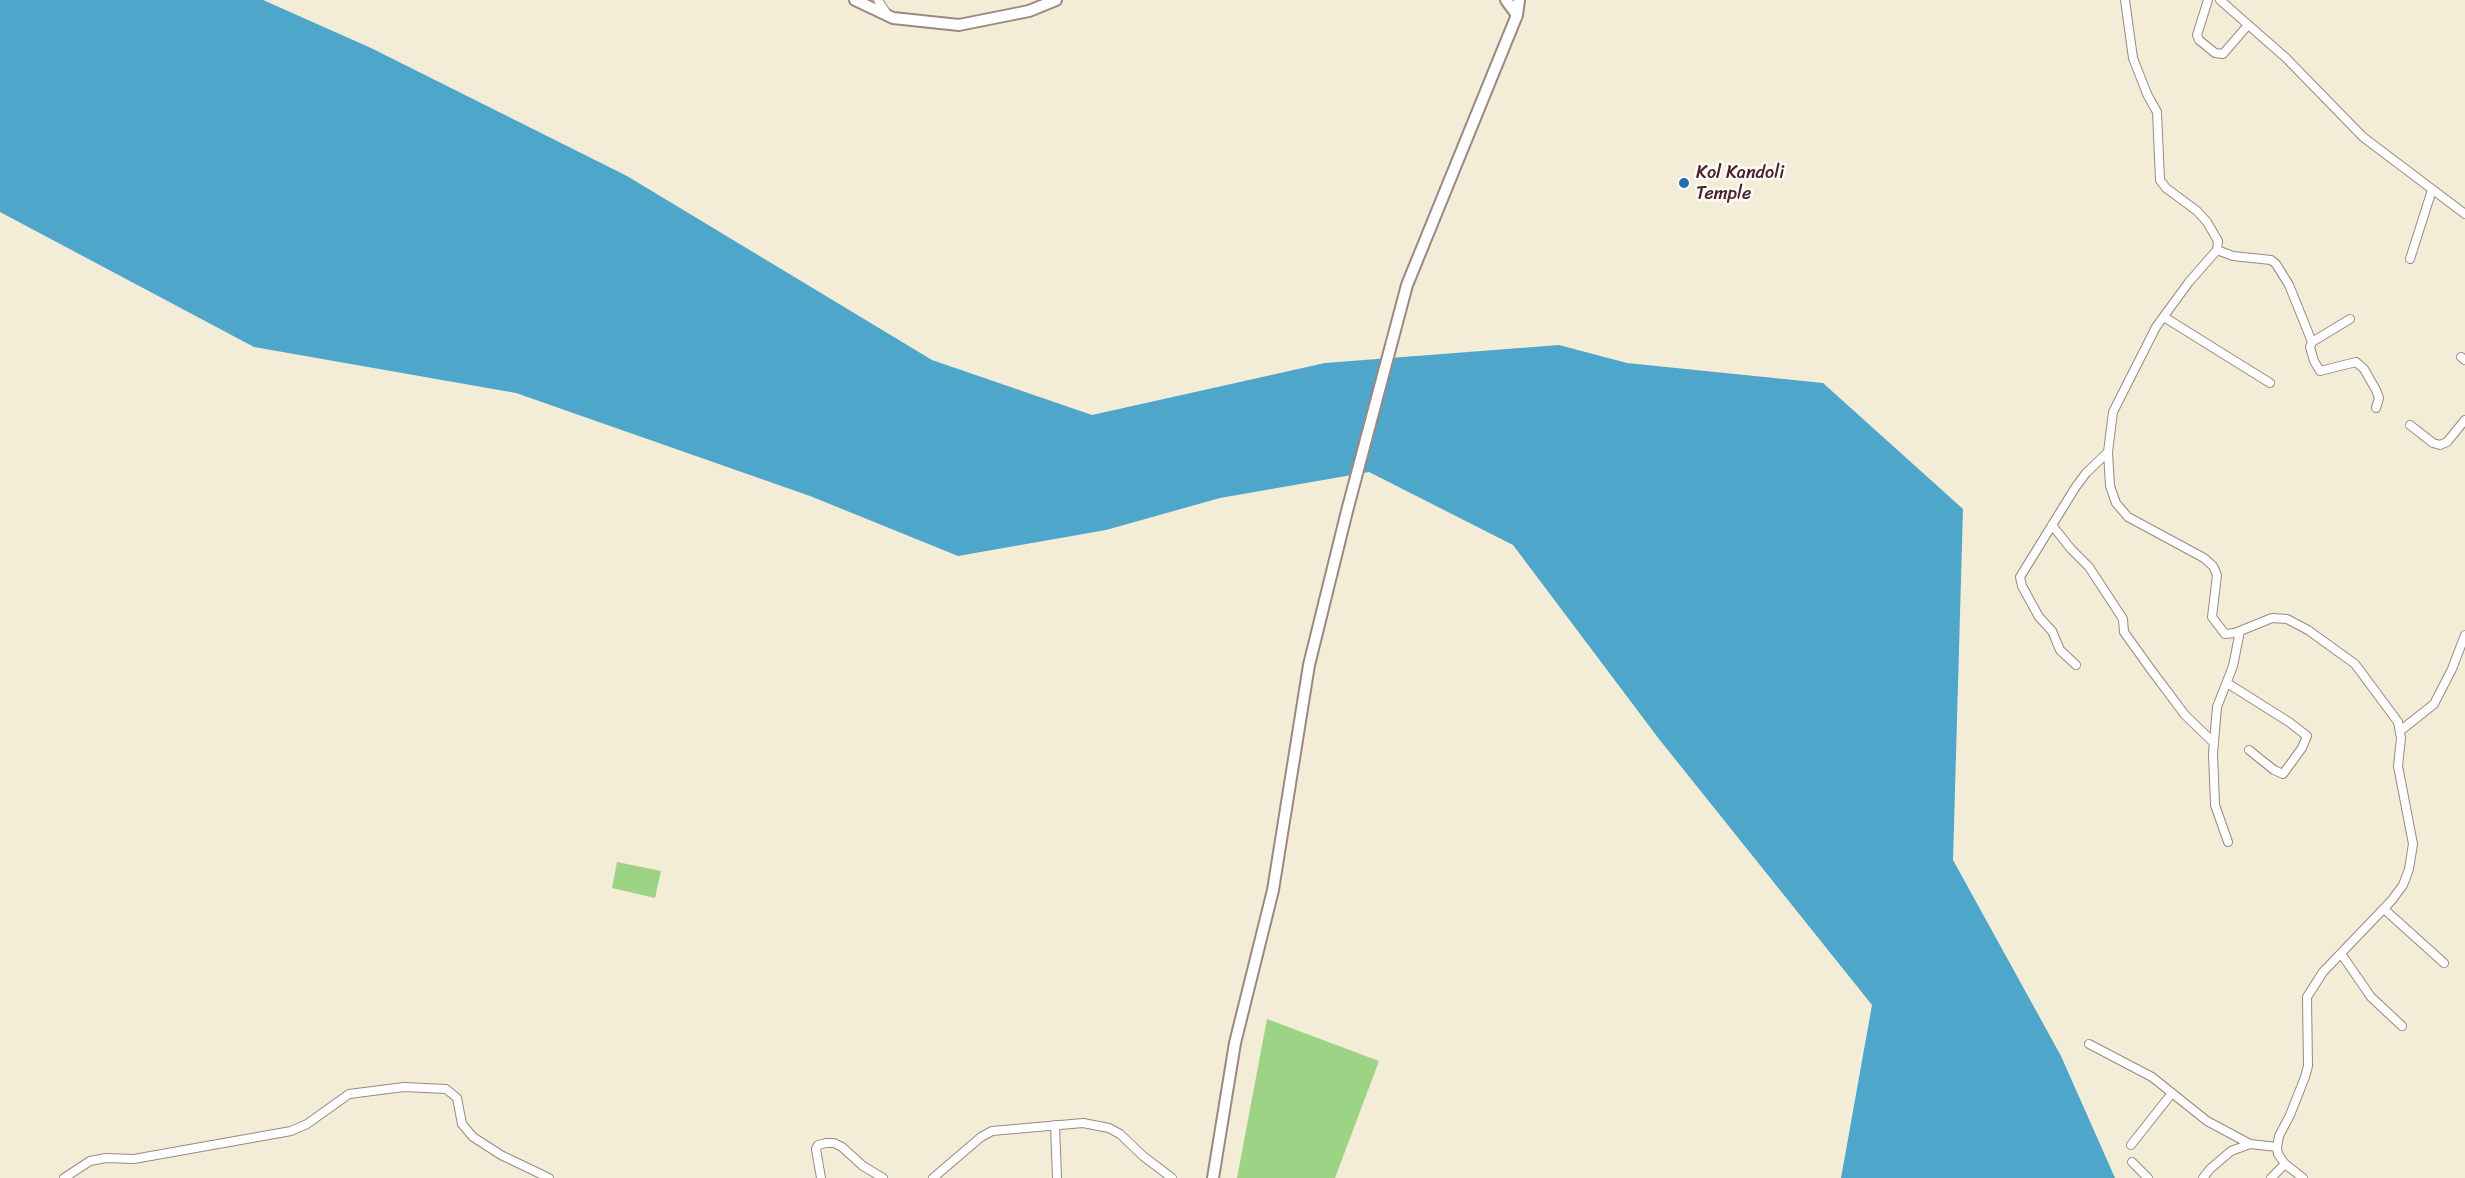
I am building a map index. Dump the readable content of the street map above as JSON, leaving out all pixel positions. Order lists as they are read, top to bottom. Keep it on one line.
{"places":["Kol Kandoli Temple"]}
